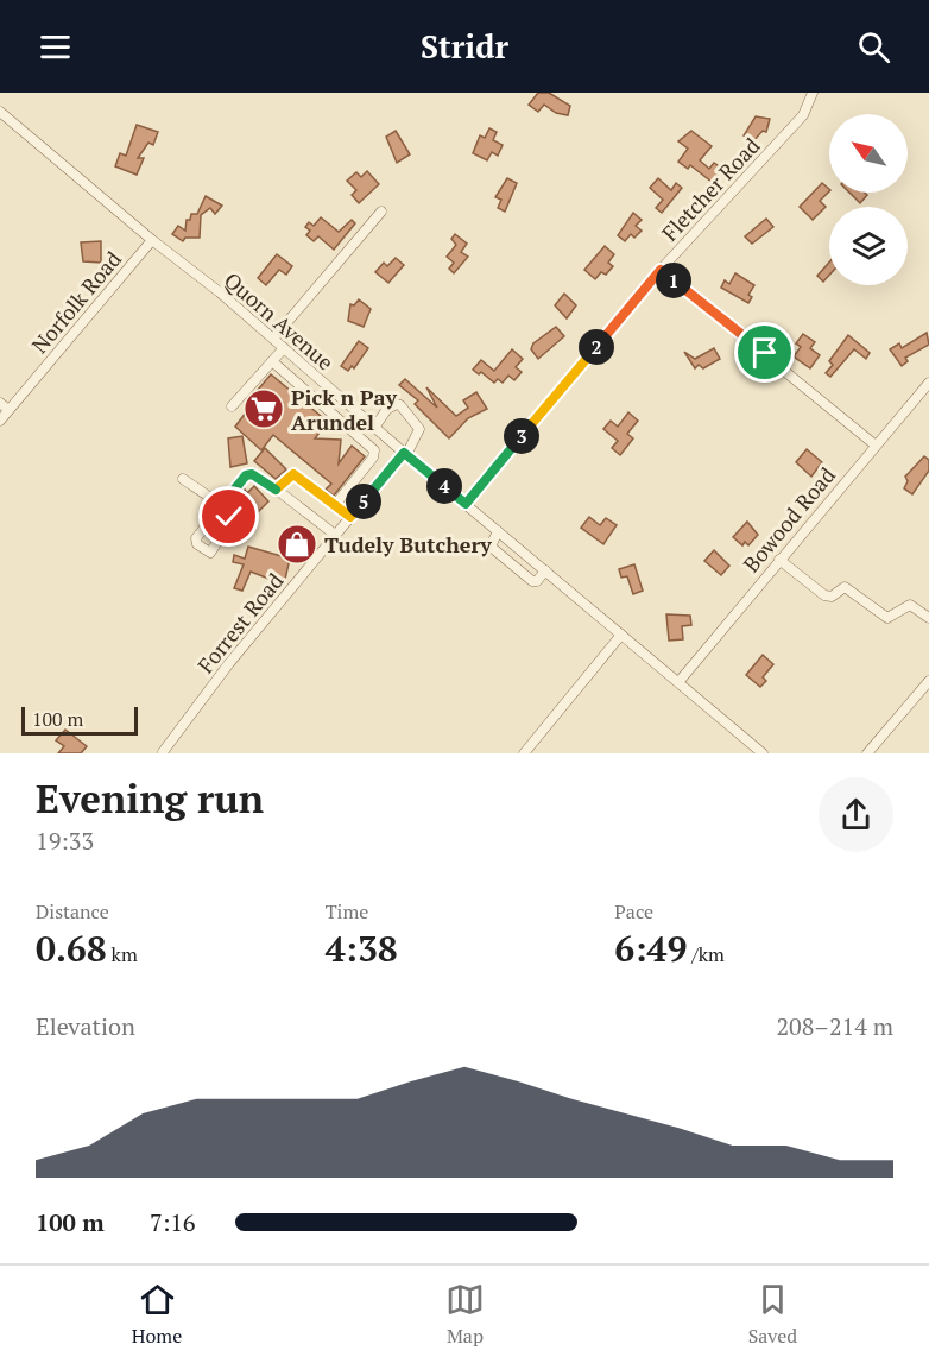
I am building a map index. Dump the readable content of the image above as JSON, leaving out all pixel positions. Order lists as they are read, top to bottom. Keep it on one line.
{"streets":{"street":["Fletcher Road","Norfolk Road","Quorn Avenue","Bowood Road","Forrest Road"]},"crossings":[["Fletcher Road","Quorn Avenue"],["Norfolk Road","Quorn Avenue"],["Quorn Avenue","Bowood Road"],["Quorn Avenue","Forrest Road"]],"places":{"supermarket":["Pick n Pay Arundel"],"shop":["Tudely Butchery"]},"scale_bar":"100 m","north":"top left","page":{"header":"Stridr","pins":["1","2","3","4","5"],"scale":"100 m","heading":["Evening run","19:33"],"stats":[["Distance","0.68 km"],["Time","4:38"],["Pace","6:49 /km"]],"chart":["Elevation","208–214 m"],"list":[{"name":"100 m","note":"7:16"}],"tabs":["Home","Map","Saved"]}}
